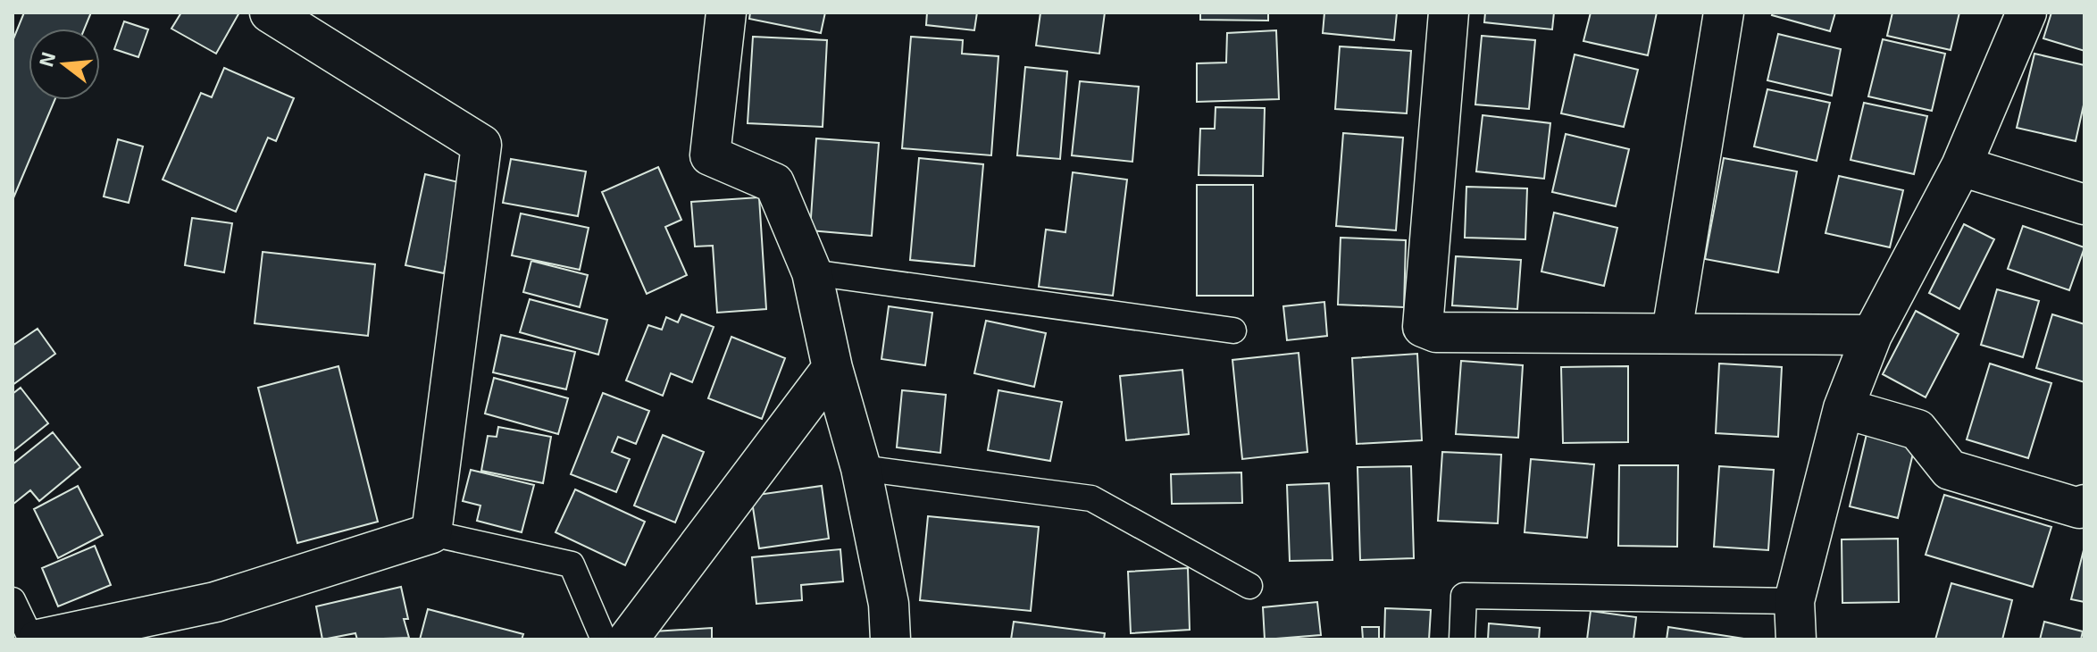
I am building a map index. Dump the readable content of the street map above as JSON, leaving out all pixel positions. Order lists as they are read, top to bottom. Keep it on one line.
{"north":"left"}
